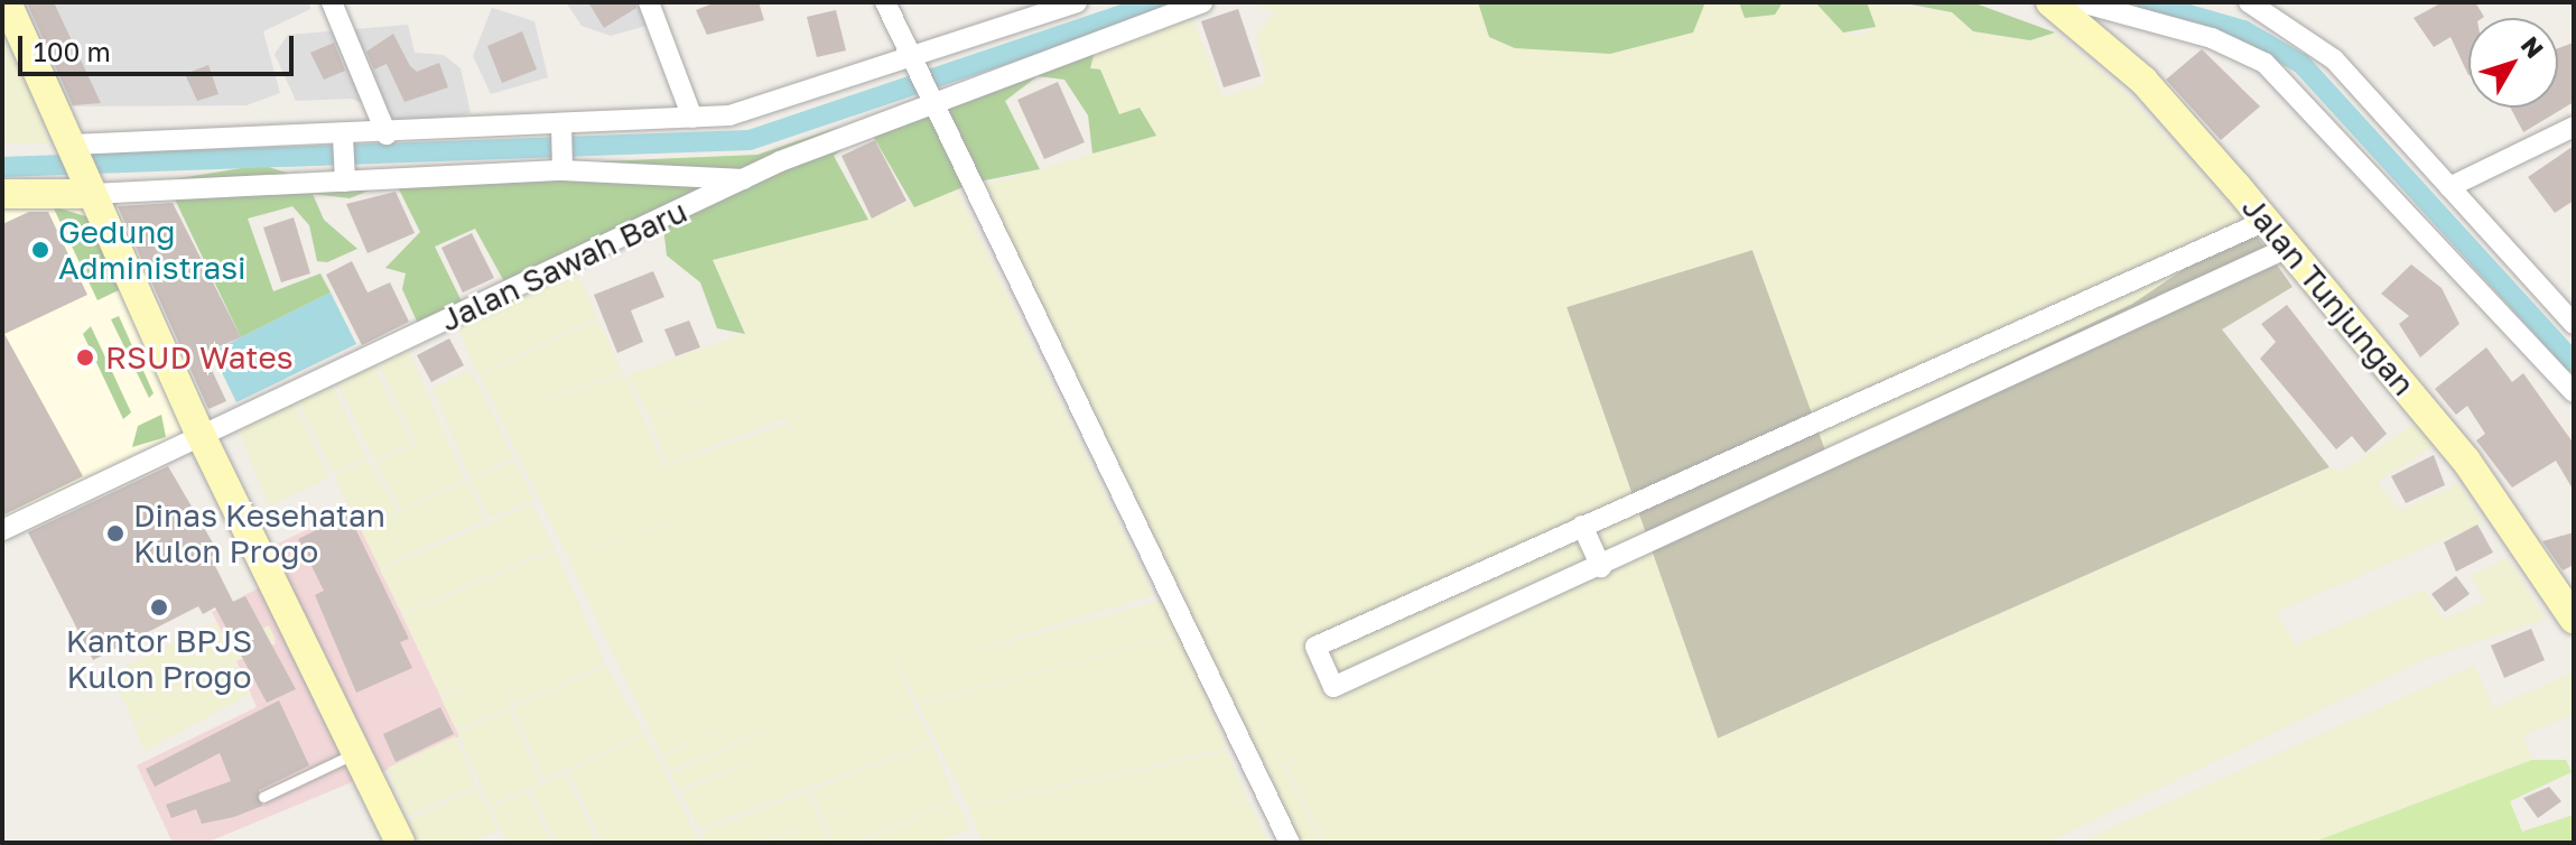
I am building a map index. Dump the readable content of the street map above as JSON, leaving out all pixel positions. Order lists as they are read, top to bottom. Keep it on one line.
{"streets":{"main road":["Jalan Tunjungan"],"street":["Jalan Sawah Baru"]},"places":["Gedung Administrasi","RSUD Wates","Dinas Kesehatan Kulon Progo","Kantor BPJS Kulon Progo"],"scale_bar":"100 m","north":"top right"}
